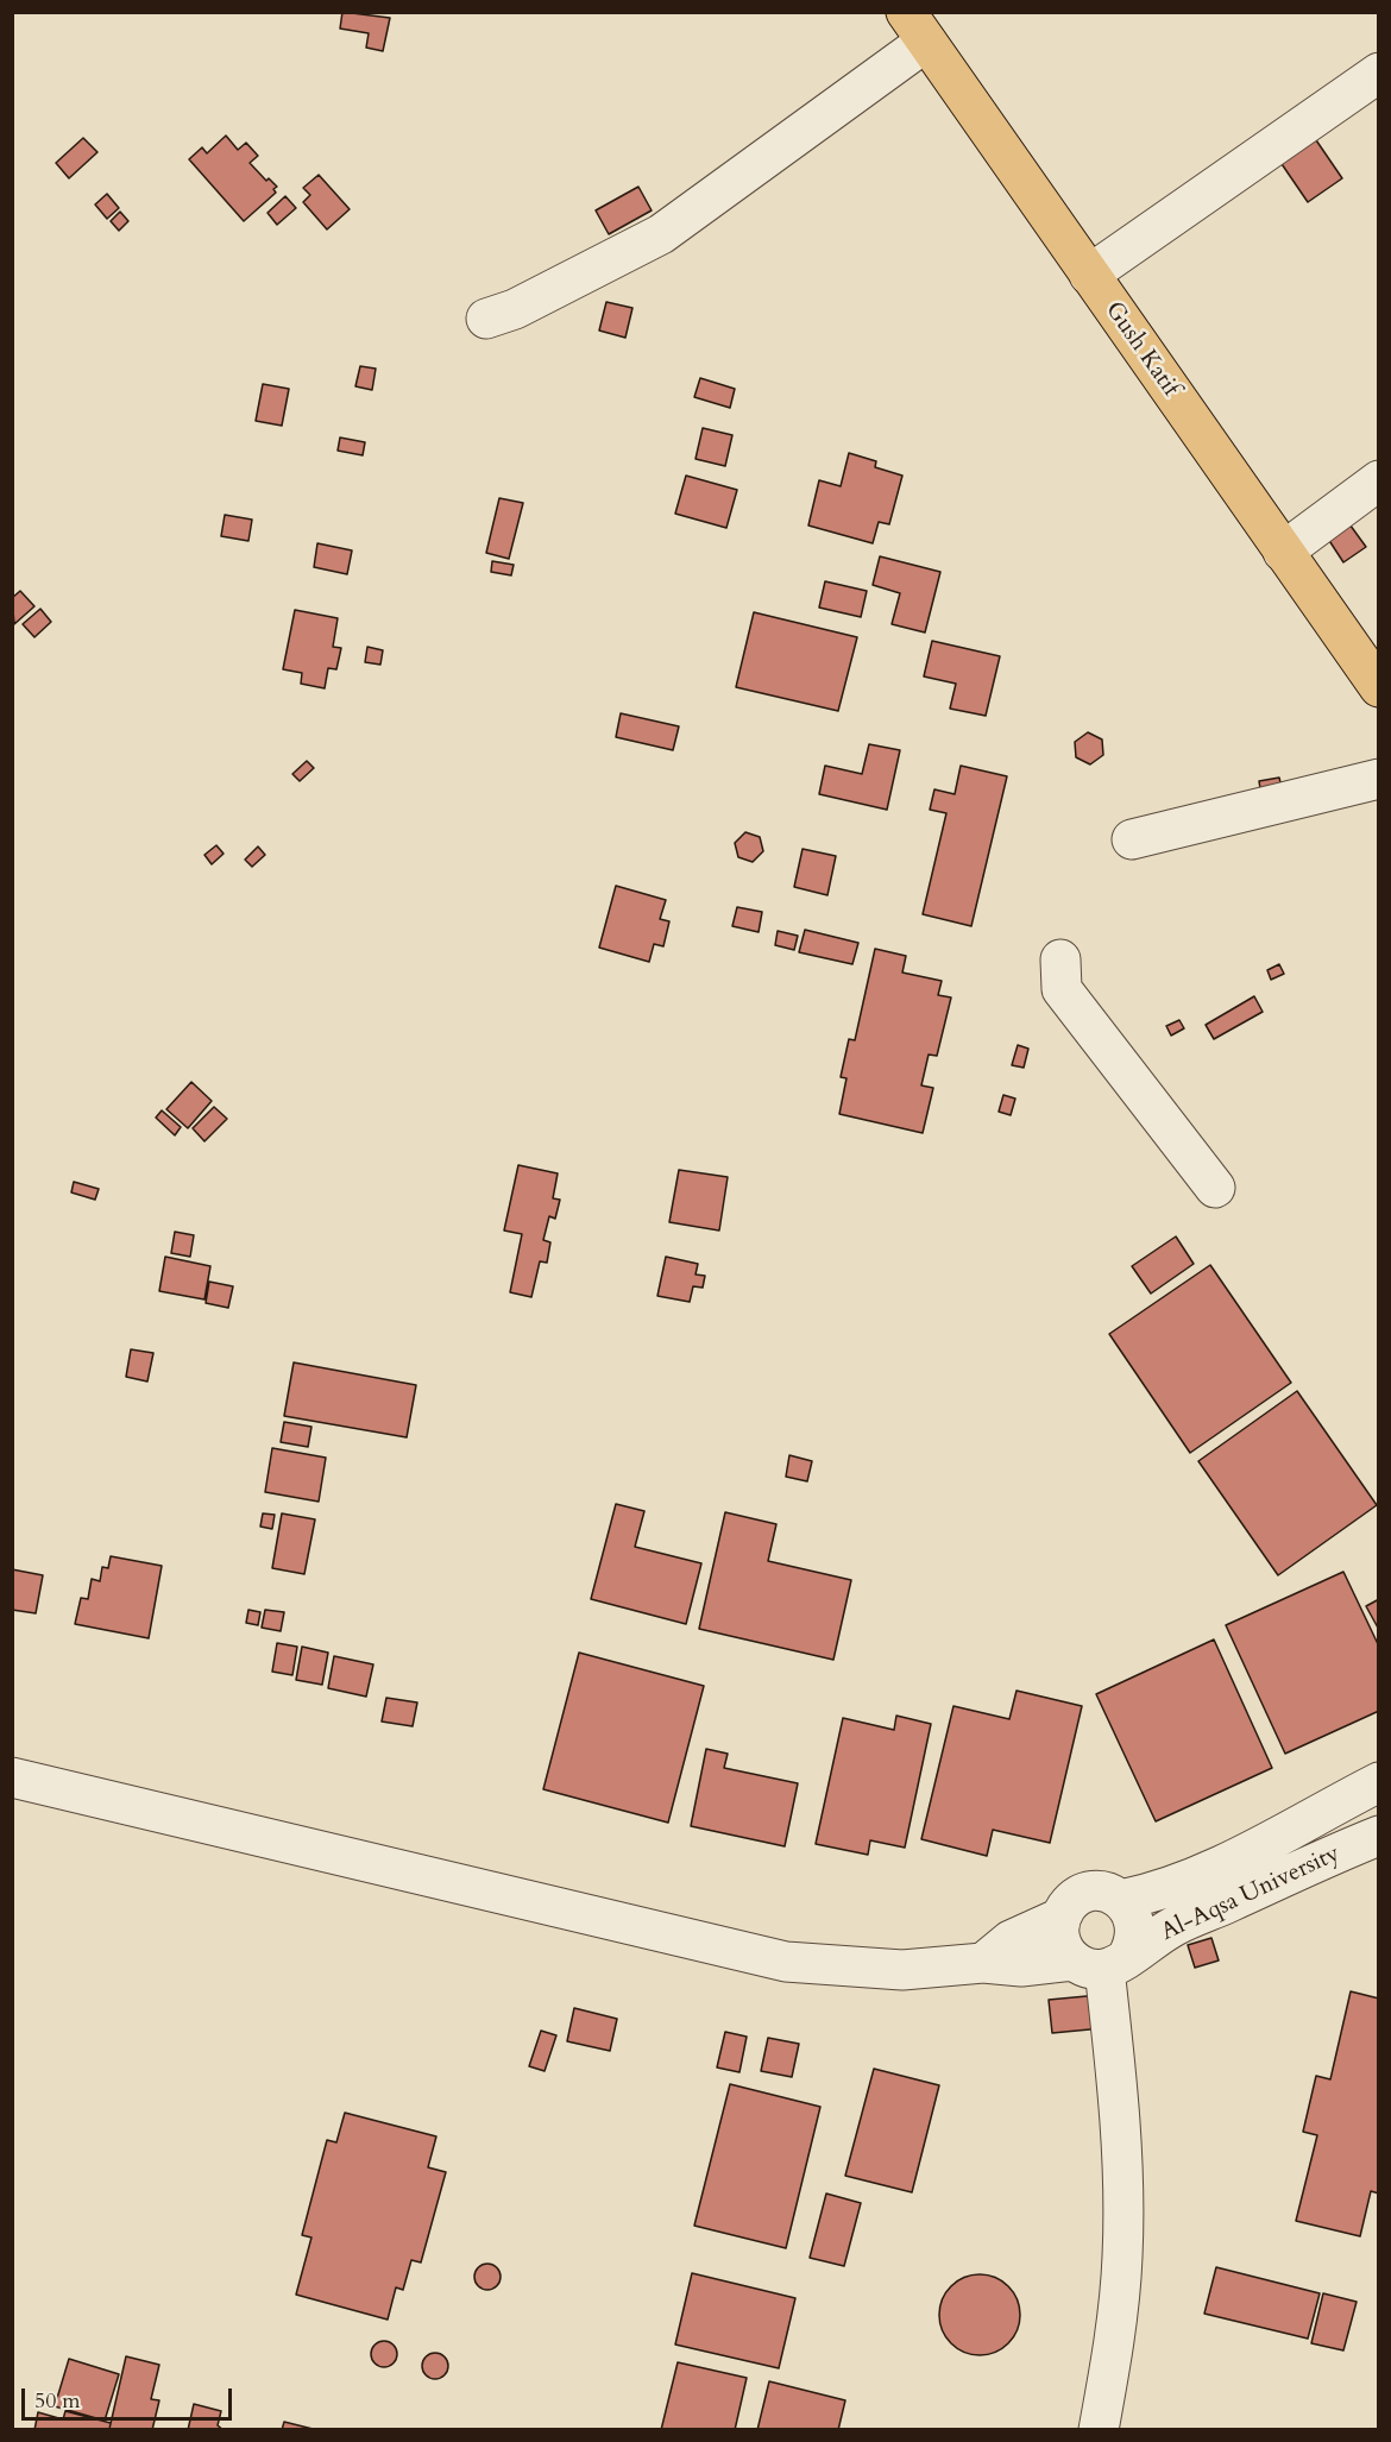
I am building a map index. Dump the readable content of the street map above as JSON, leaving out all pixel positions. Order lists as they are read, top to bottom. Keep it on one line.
{"streets":{"main road":["Gush Katif"],"street":["Al-Aqsa University"]},"scale_bar":"50 m"}
